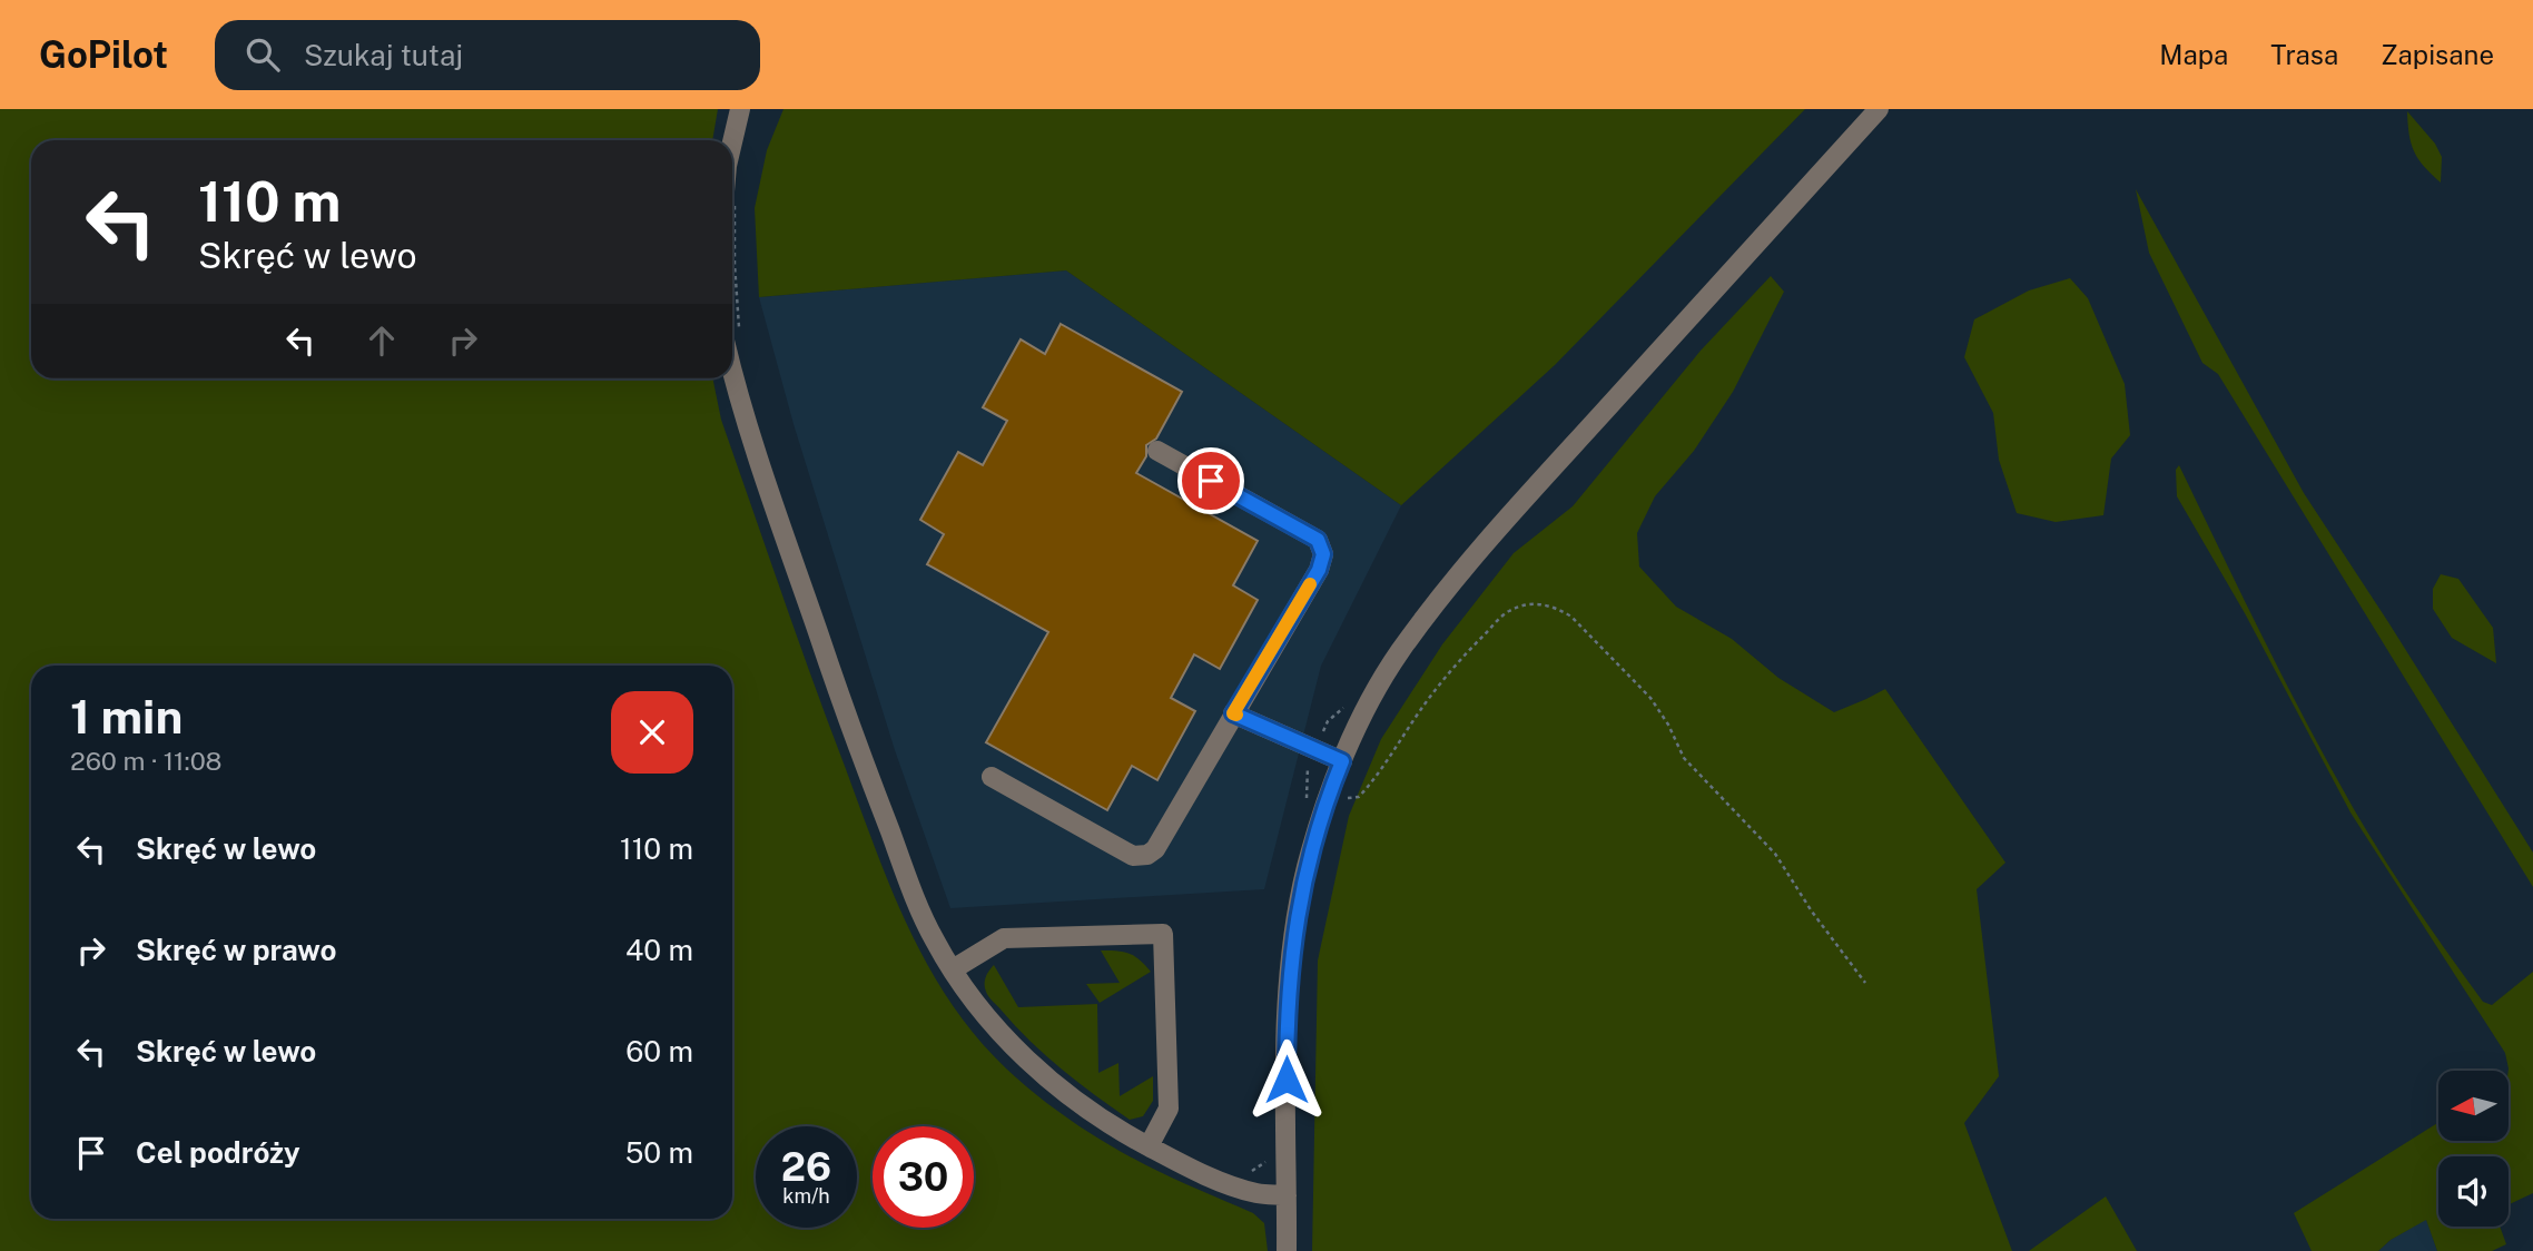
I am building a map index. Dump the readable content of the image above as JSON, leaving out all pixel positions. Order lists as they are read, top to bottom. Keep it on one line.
{"north":"left","page":{"header":"GoPilot","search":"Szukaj tutaj","nav":["Mapa","Trasa","Zapisane"],"turn":["110 m","Skręć w lewo"],"heading":["1 min","260 m · 11:08"],"list":[{"name":"Skręć w lewo","value":"110 m"},{"name":"Skręć w prawo","value":"40 m"},{"name":"Skręć w lewo","value":"60 m"},{"name":"Cel podróży","value":"50 m"}],"speed":"26 km/h","limit":"30"}}
